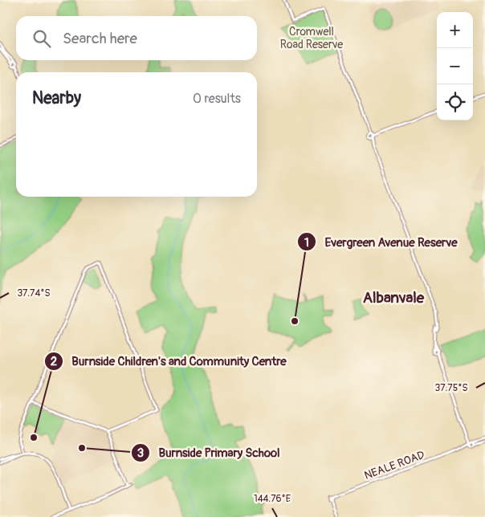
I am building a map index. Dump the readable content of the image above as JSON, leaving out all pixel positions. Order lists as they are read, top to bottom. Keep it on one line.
{"streets":{"street":["NEALE ROAD"]},"districts":["Albanvale"],"parks":["Cromwell Road Reserve"],"places":["Evergreen Avenue Reserve","Burnside Children's and Community Centre","Burnside Primary School"],"page":{"map_buttons":["+","−"],"search":"Search here","heading":["Nearby","0 results"]},"coordinates":["37.74°S","37.75°S","144.76°E"]}
